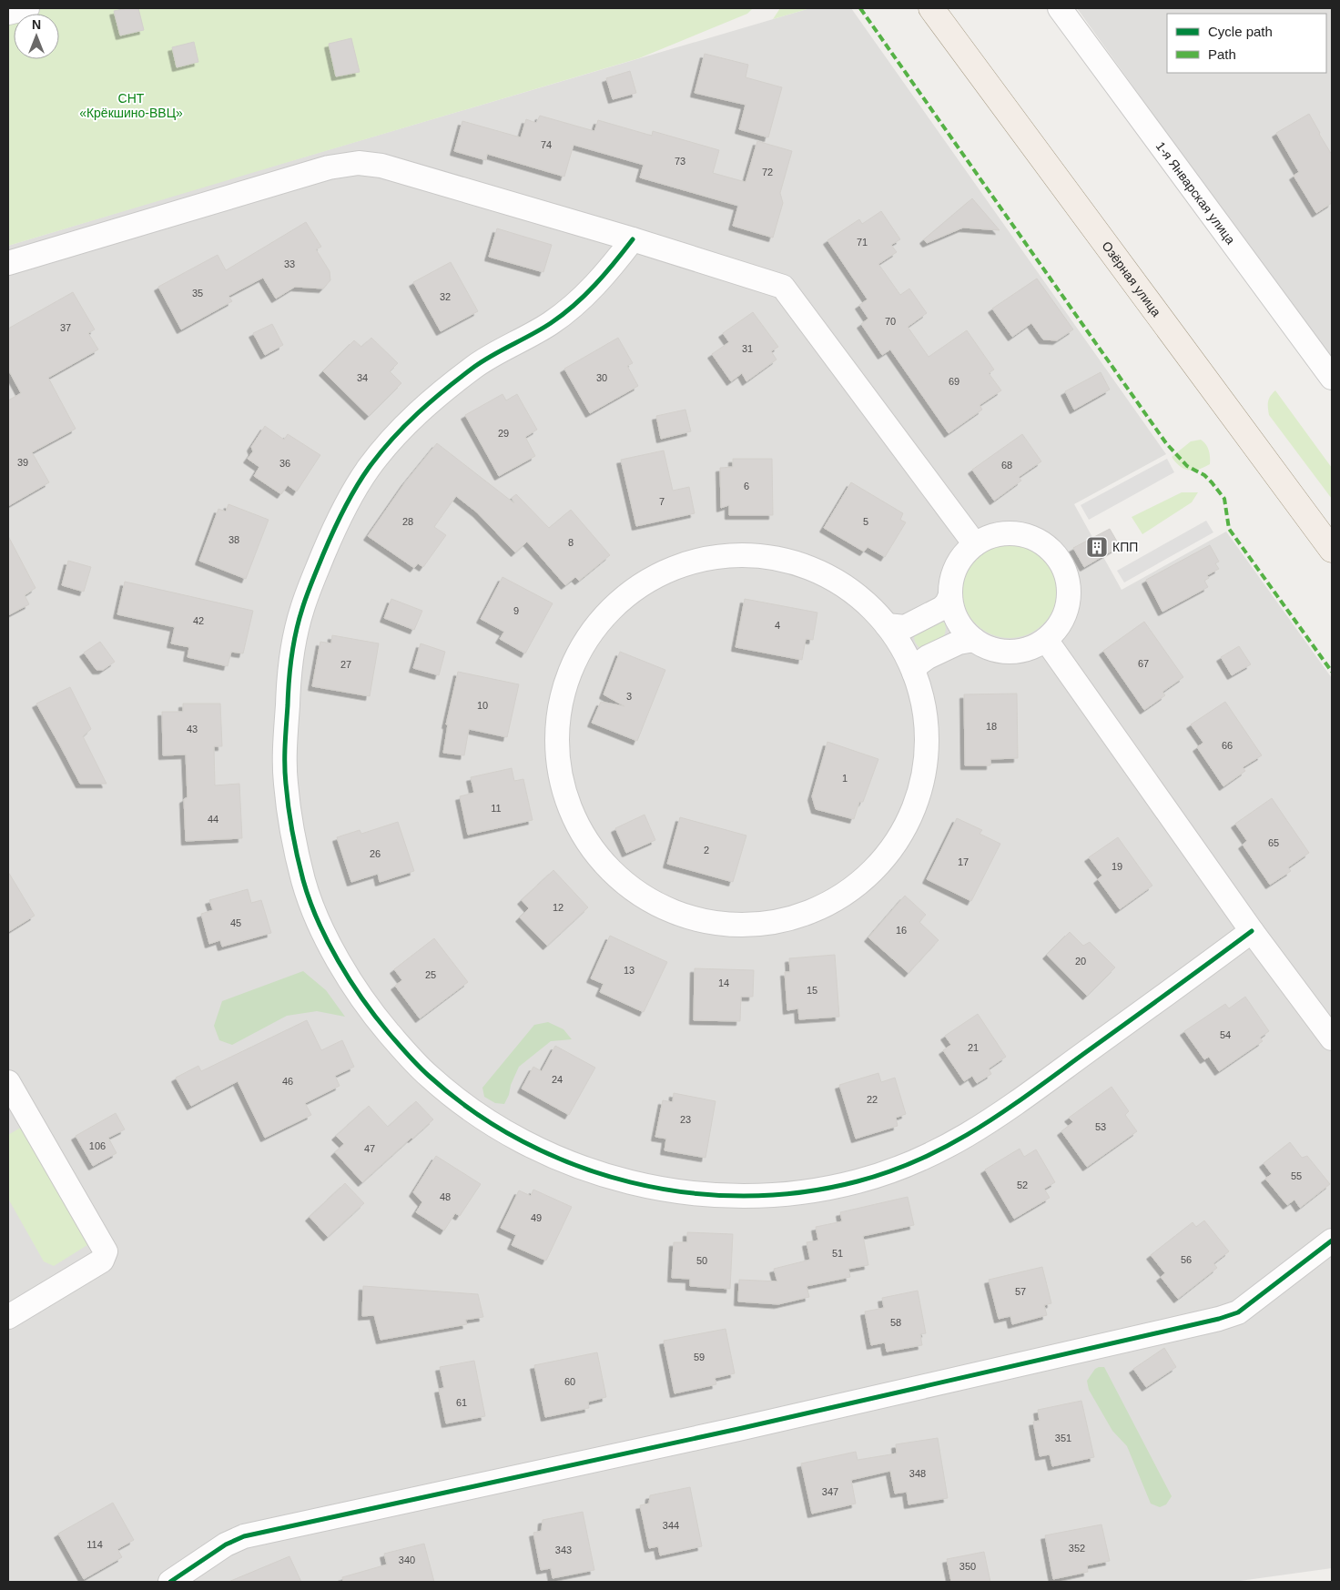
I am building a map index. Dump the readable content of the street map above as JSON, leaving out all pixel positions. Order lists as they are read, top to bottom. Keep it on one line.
{"streets":{"main road":["Озёрная улица"],"street":["1-я Январская улица"]},"parks":["СНТ «Крёкшино-ВВЦ»"],"places":{"building":["КПП"]},"house_numbers":["74","73","72","71","33","35","32","70","37","31","34","30","69","29","39","36","68","6","7","28","5","38","8","9","42","4","67","27","3","10","18","43","66","1","11","44","65","2","26","17","19","12","45","16","20","13","25","14","15","54","21","24","46","22","23","53","106","47","55","52","48","49","51","56","50","57","58","59","60","61","351","348","347","344","114","352","343","340","350"],"legend":["Cycle path","Path"],"north":"top"}
